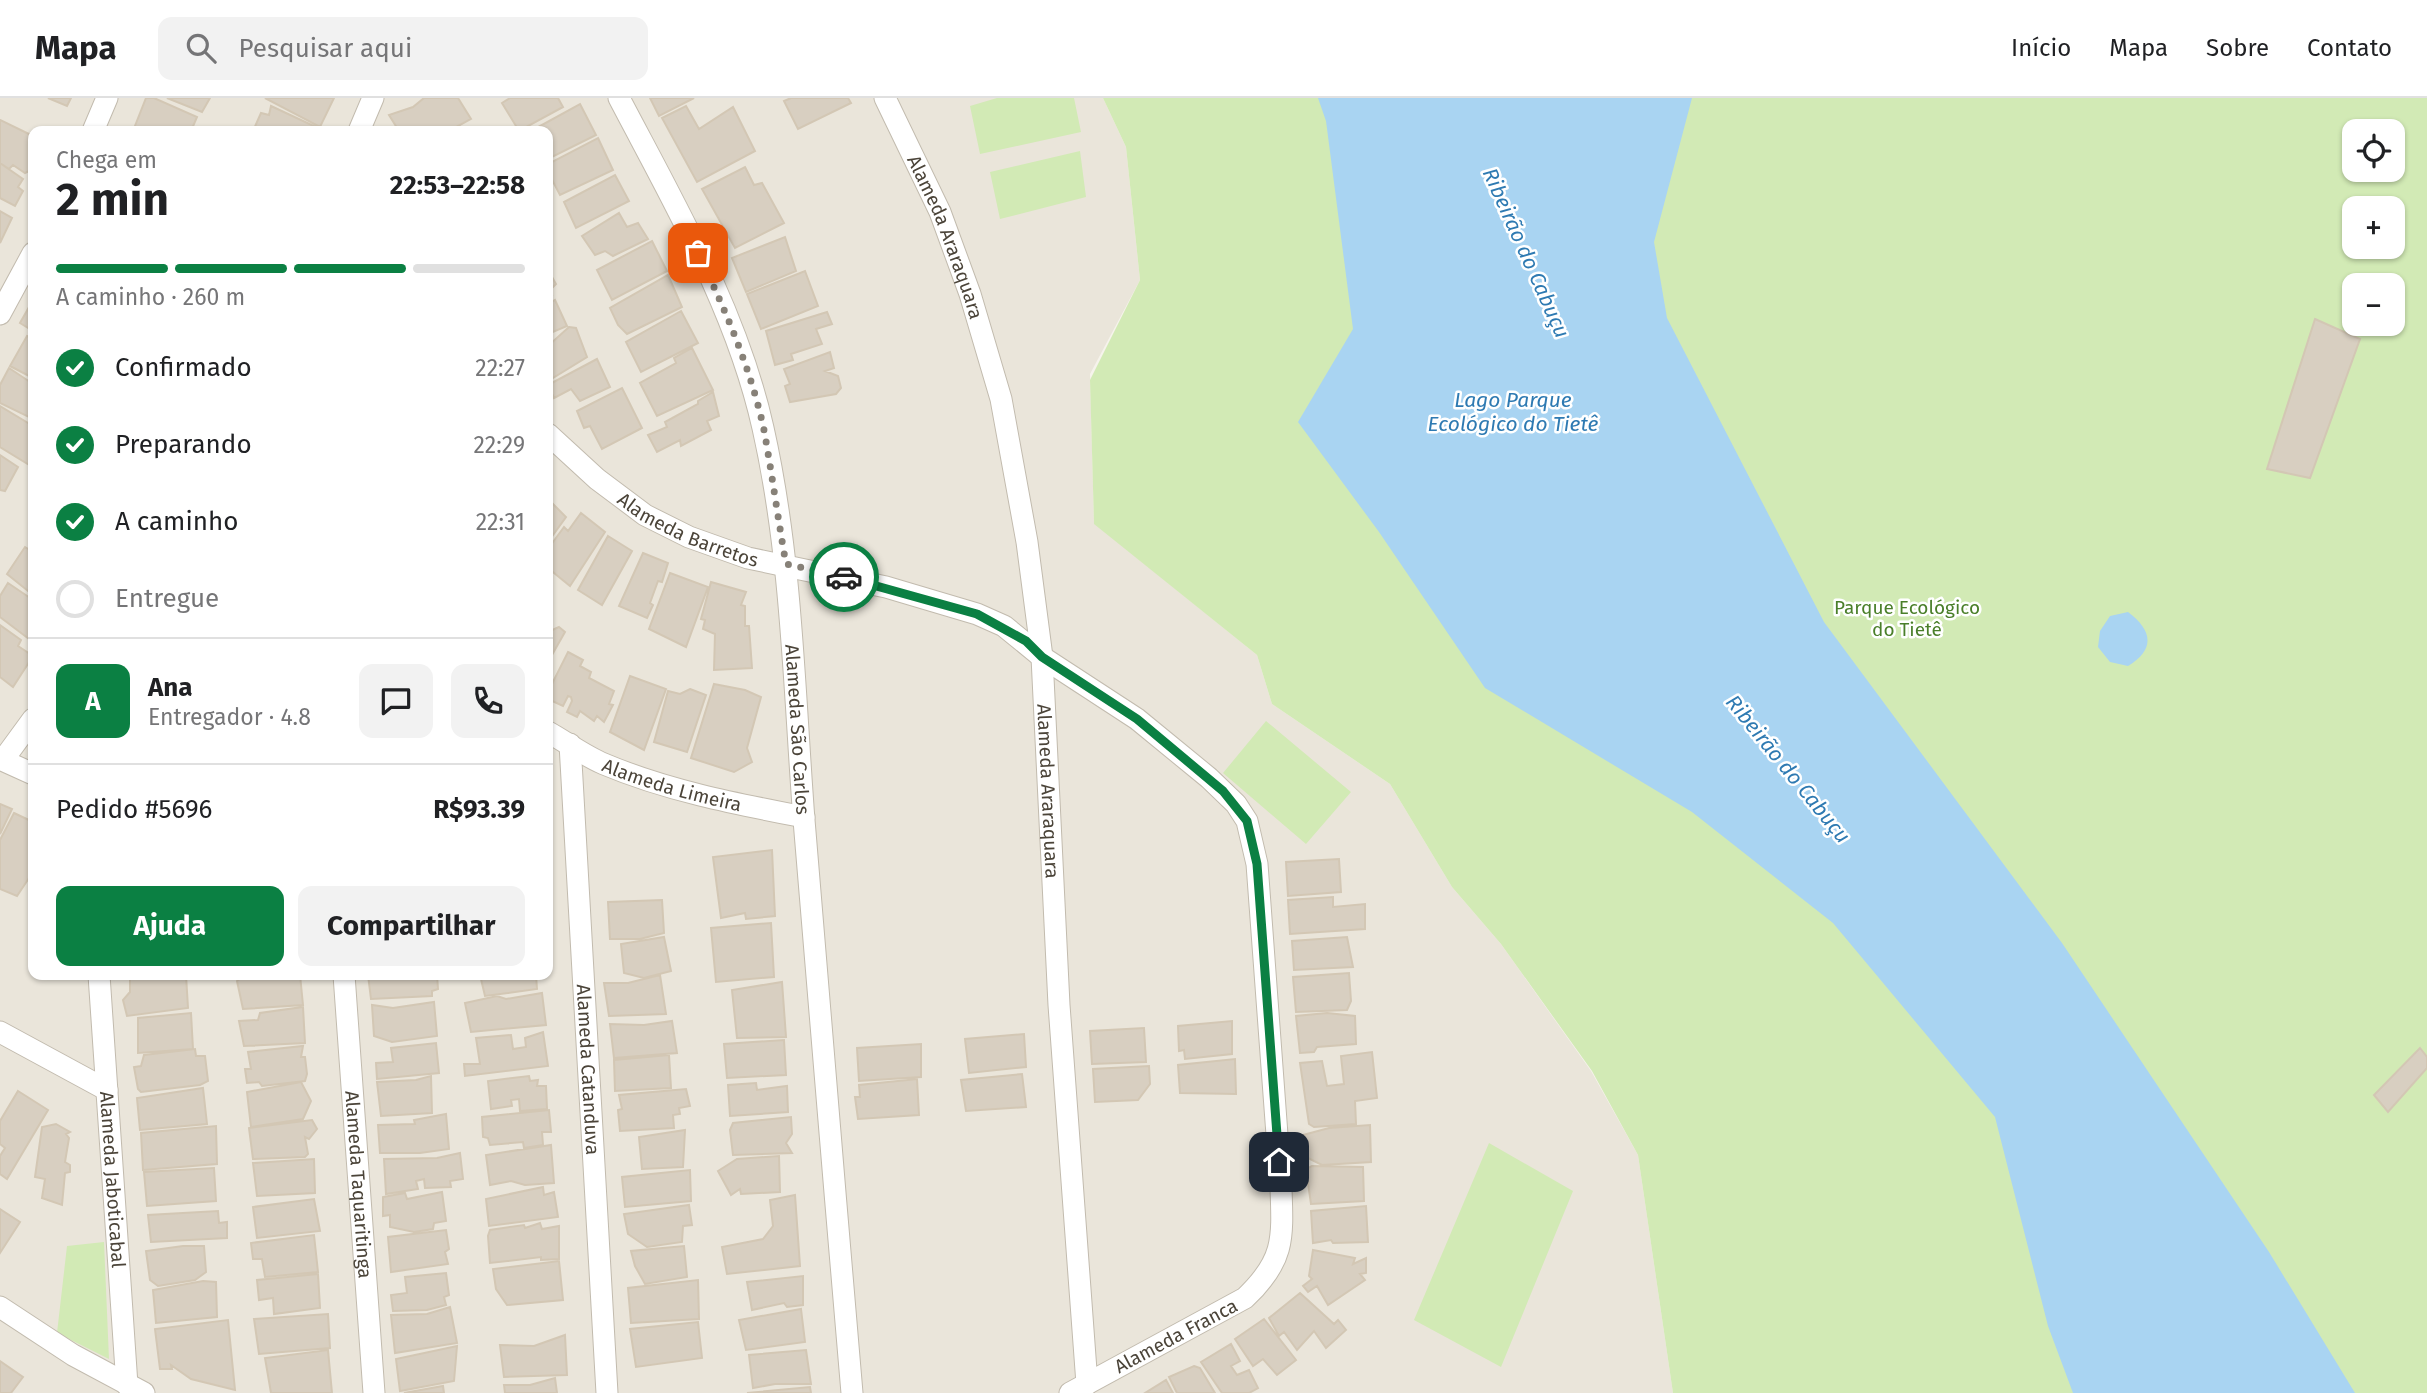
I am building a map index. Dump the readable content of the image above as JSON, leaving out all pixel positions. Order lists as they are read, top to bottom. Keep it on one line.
{"streets":{"street":["Alameda Araraquara","Alameda Barretos","Alameda São Carlos","Alameda Limeira","Alameda Catanduva","Alameda Jaboticabal","Alameda Taquaritinga","Alameda Franca"]},"crossings":[["Alameda Araraquara","Alameda Barretos"],["Alameda Araraquara","Alameda Franca"],["Alameda Barretos","Alameda São Carlos"],["Alameda Barretos","Alameda Franca"],["Alameda São Carlos","Alameda Limeira"],["Alameda Limeira","Alameda Catanduva"]],"water":["Ribeirão do Cabuçu","Lago Parque Ecológico do Tietê"],"parks":["Parque Ecológico do Tietê"],"page":{"header":"Mapa","search":"Pesquisar aqui","nav":["Início","Mapa","Sobre","Contato"],"map_buttons":["+","−"],"heading":["2 min","Chega em","22:53–22:58"],"panel":["Ana","Entregador · 4.8","Pedido #5696","R$93.39"],"bar":"A caminho · 260 m","list":[["Confirmado","22:27"],["Preparando","22:29"],["A caminho","22:31"],"Entregue"],"round":"A","buttons":["Ajuda","Compartilhar"]}}
